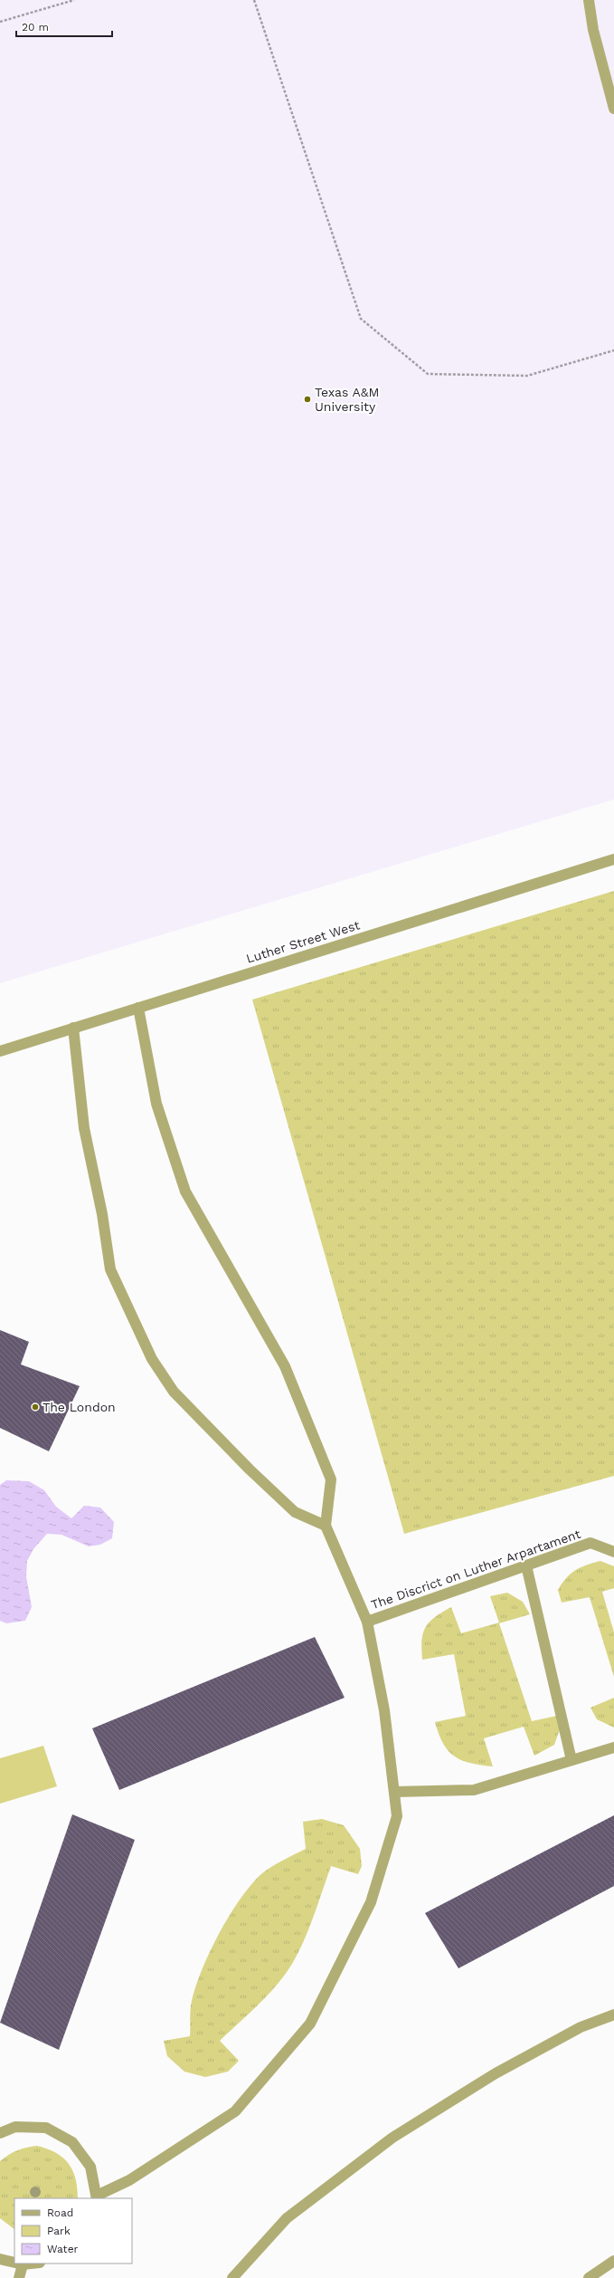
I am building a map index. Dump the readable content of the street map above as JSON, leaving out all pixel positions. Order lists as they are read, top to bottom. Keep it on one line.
{"streets":{"street":["Luther Street West","The Discrict on Luther Arpartament"]},"places":["Texas A&M University","The London"],"legend":["Road","Park","Water"],"scale_bar":"20 m"}
